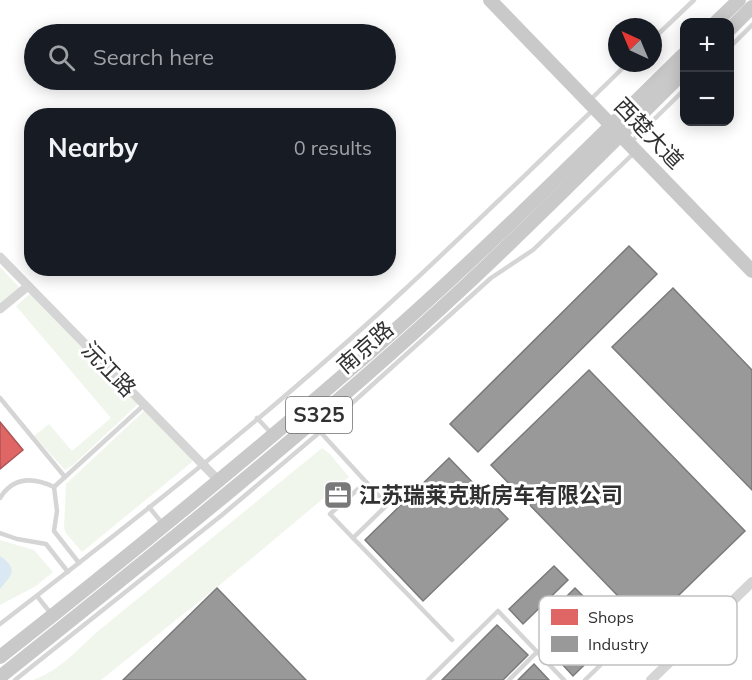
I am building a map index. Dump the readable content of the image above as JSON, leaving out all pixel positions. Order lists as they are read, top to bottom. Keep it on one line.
{"streets":{"main road":["西楚大道","南京路","S325"],"street":["沅江路"]},"crossings":[["西楚大道","南京路"],["南京路","沅江路"]],"places":{"office":["江苏瑞莱克斯房车有限公司"]},"legend":["Shops","Industry"],"north":"top left","page":{"map_buttons":["+","−"],"search":"Search here","heading":["Nearby","0 results"]}}
